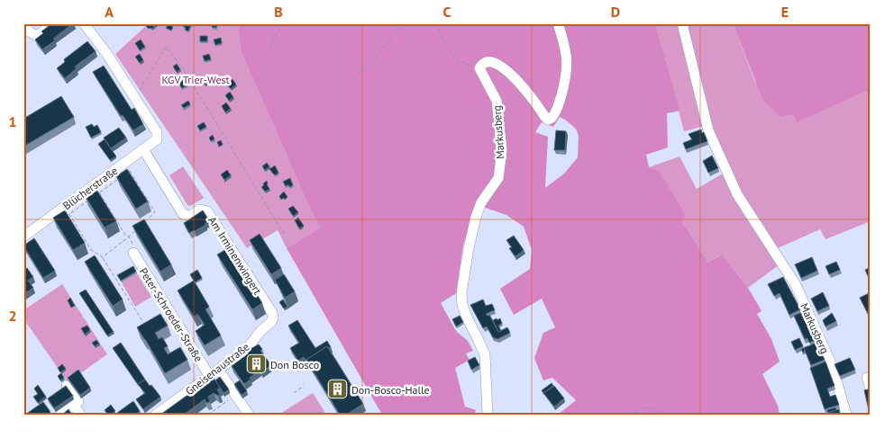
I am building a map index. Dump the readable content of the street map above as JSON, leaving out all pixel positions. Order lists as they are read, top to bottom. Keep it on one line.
{"streets":{"street":["Markusberg","Blücherstraße","Am Irminenwingert","Peter-Schroeder-Straße","Gneisenaustraße"]},"crossings":[["Blücherstraße","Am Irminenwingert"],["Am Irminenwingert","Gneisenaustraße"],["Peter-Schroeder-Straße","Gneisenaustraße"]],"parks":["KGV Trier-West"],"places":{"building":["Don Bosco","Don-Bosco-Halle"]},"grid":{"columns":["A","B","C","D","E"],"rows":["1","2"]}}
